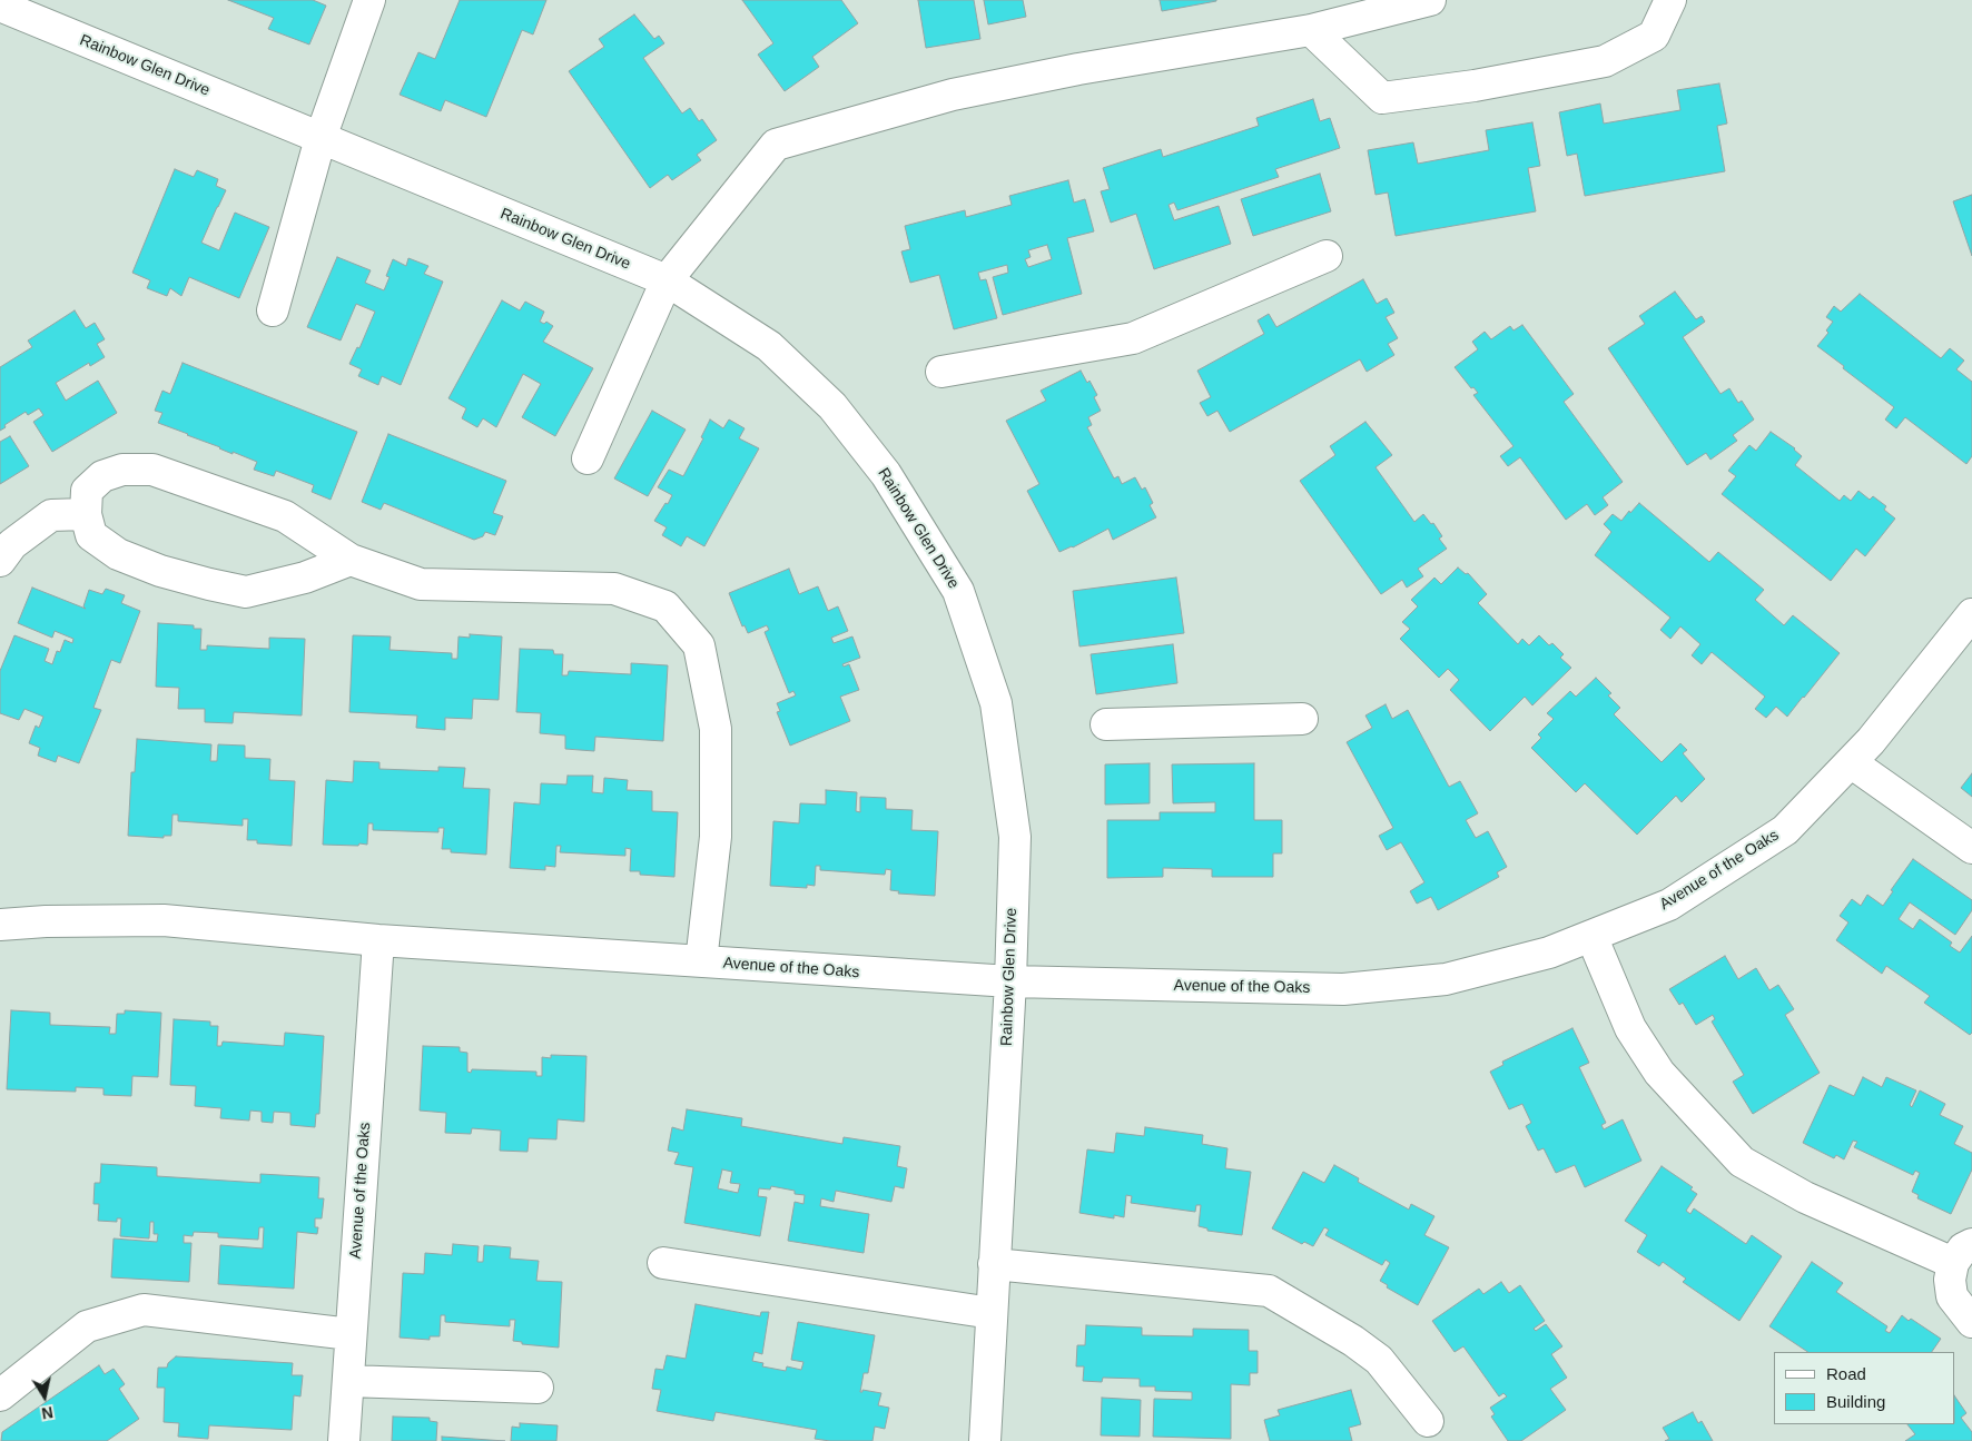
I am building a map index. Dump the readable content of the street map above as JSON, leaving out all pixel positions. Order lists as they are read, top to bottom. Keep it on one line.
{"streets":{"street":["Rainbow Glen Drive","Avenue of the Oaks"]},"crossings":[["Rainbow Glen Drive","Avenue of the Oaks"]],"legend":["Road","Building"],"north":"bottom"}
